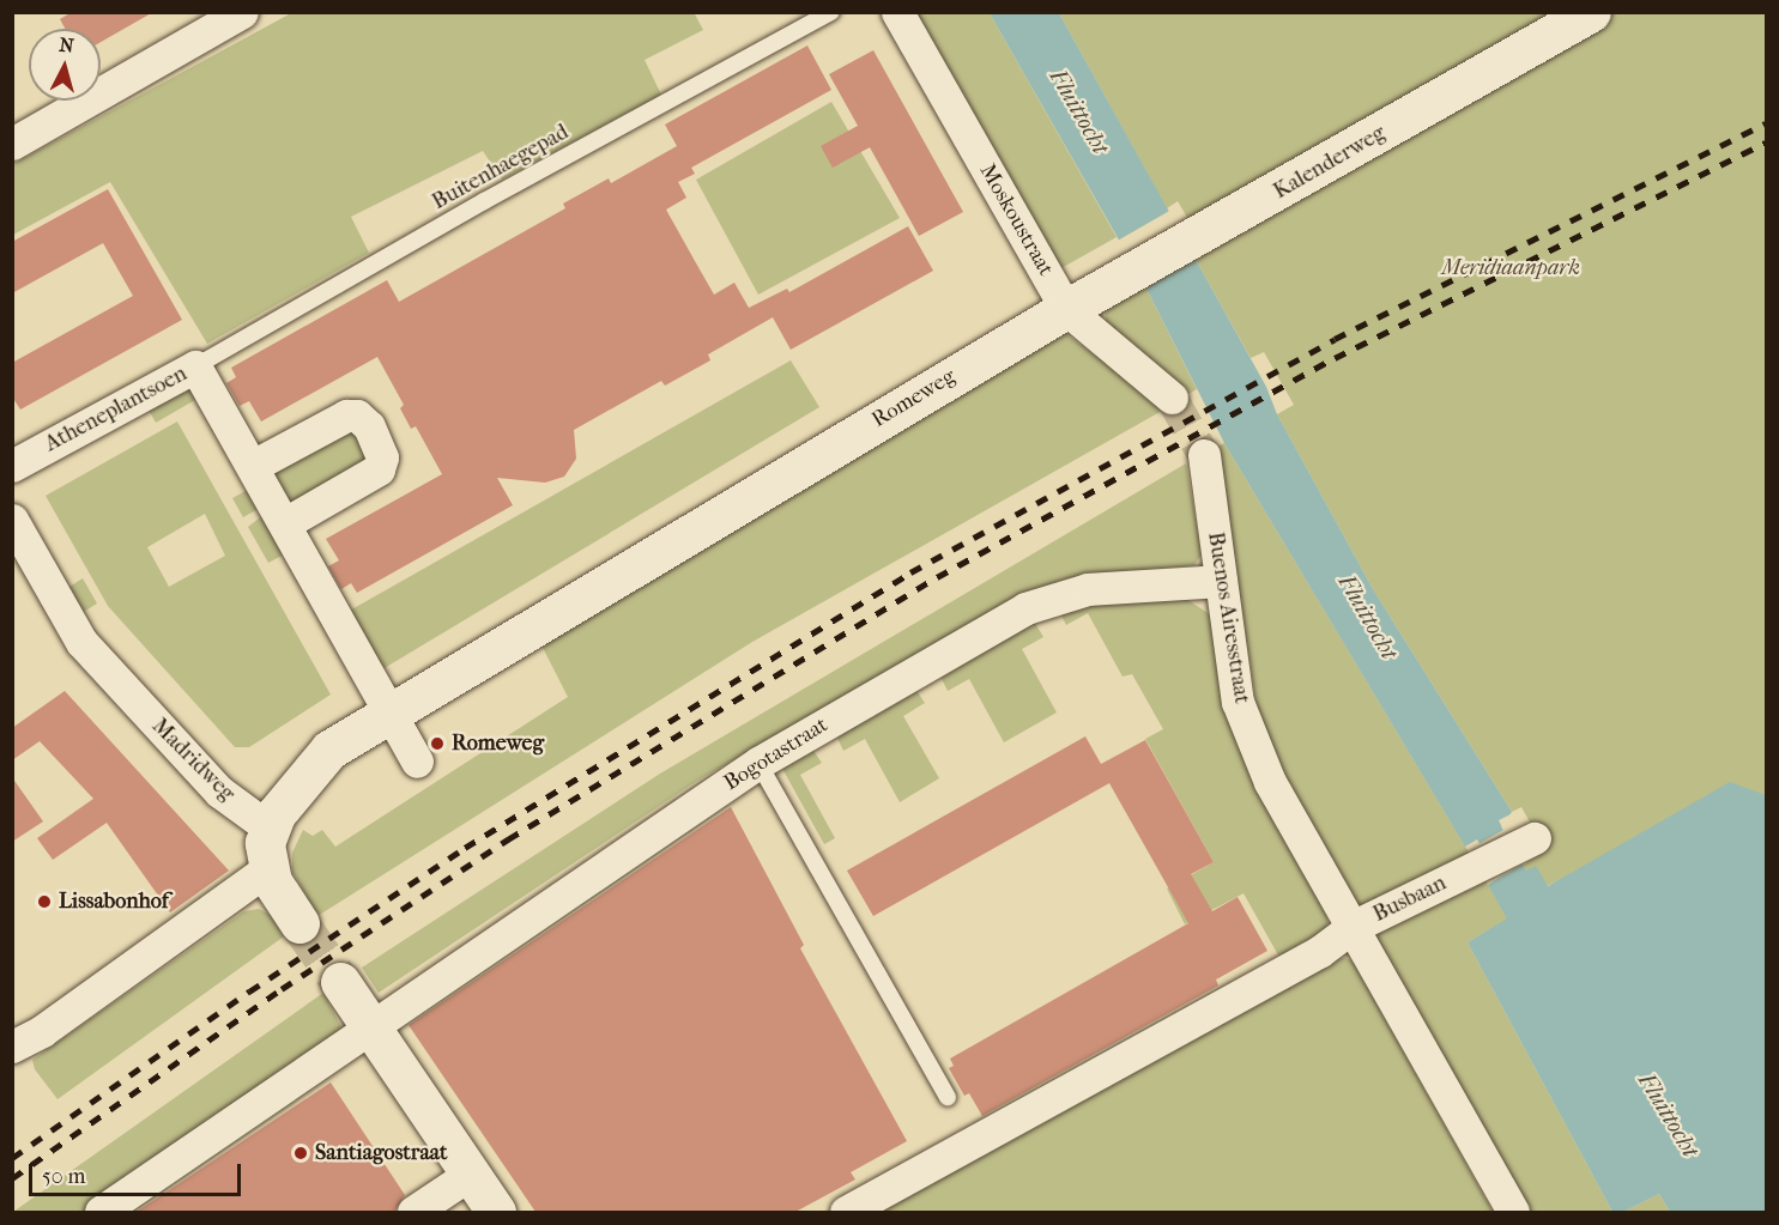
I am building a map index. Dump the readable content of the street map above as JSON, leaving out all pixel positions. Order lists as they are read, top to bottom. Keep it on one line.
{"streets":{"street":["Kalenderweg","Moskoustraat","Romeweg","Atheneplantsoen","Buenos Airesstraat","Bogotastraat","Madridweg","Busbaan"],"lane":["Buitenhaegepad"]},"crossings":[["Kalenderweg","Moskoustraat"],["Kalenderweg","Romeweg"],["Buitenhaegepad","Atheneplantsoen"],["Moskoustraat","Romeweg"],["Romeweg","Atheneplantsoen"],["Romeweg","Madridweg"],["Buenos Airesstraat","Bogotastraat"],["Buenos Airesstraat","Busbaan"]],"water":["Fluittocht"],"parks":["Meridiaanpark"],"places":["Romeweg","Lissabonhof","Santiagostraat"],"scale_bar":"50 m","north":"top"}
